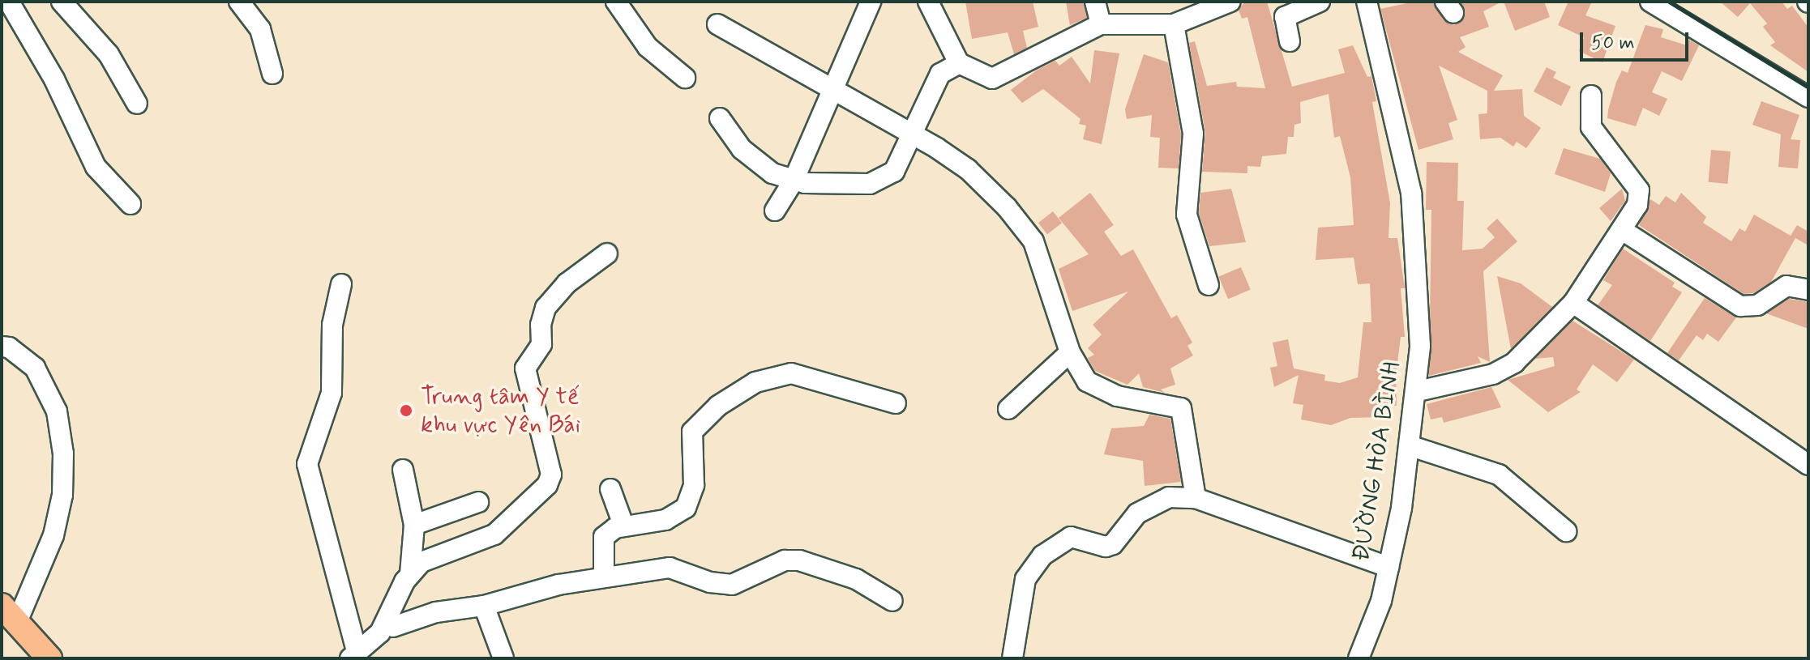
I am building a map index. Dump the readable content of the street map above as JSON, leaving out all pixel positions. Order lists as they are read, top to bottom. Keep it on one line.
{"streets":{"street":["ĐƯỜNG HÒA BÌNH"]},"places":["Trung tâm Y tế khu vực Yên Bái"],"scale_bar":"50 m"}
